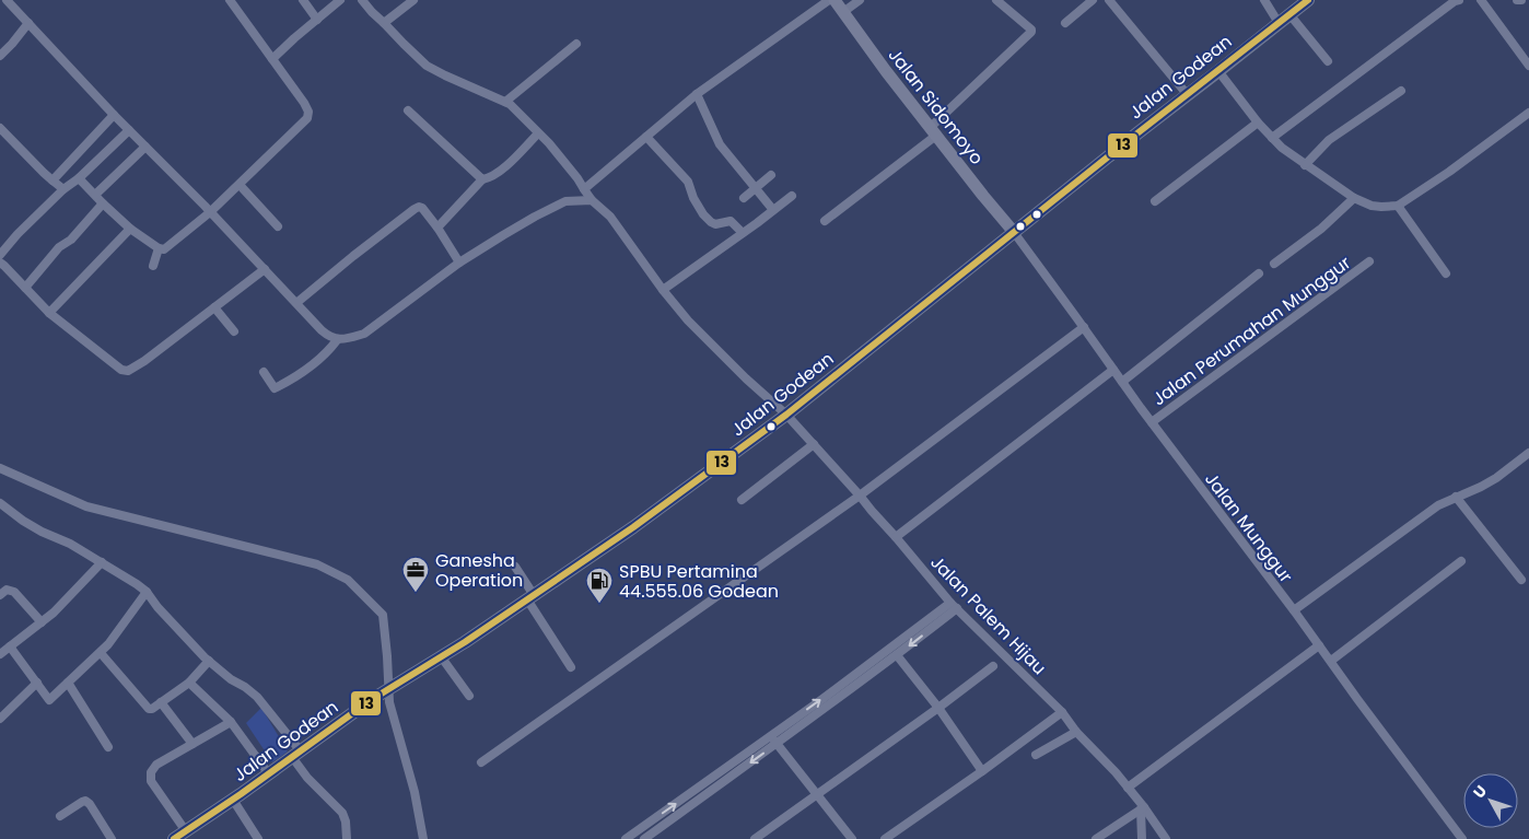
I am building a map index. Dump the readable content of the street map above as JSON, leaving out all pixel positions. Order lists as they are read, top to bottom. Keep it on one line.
{"streets":{"main road":["Jalan Godean","Jalan Sidomoyo"],"street":["Jalan Perumahan Munggur","Jalan Munggur","Jalan Palem Hijau"]},"crossings":[["Jalan Godean","Jalan Sidomoyo"],["Jalan Godean","Jalan Munggur"],["Jalan Godean","Jalan Palem Hijau"],["Jalan Sidomoyo","Jalan Munggur"],["Jalan Perumahan Munggur","Jalan Munggur"]],"places":{"office":["Ganesha Operation"],"fuel station":["SPBU Pertamina 44.555.06 Godean"]},"lines":["transit line 13"],"north":"top left"}
